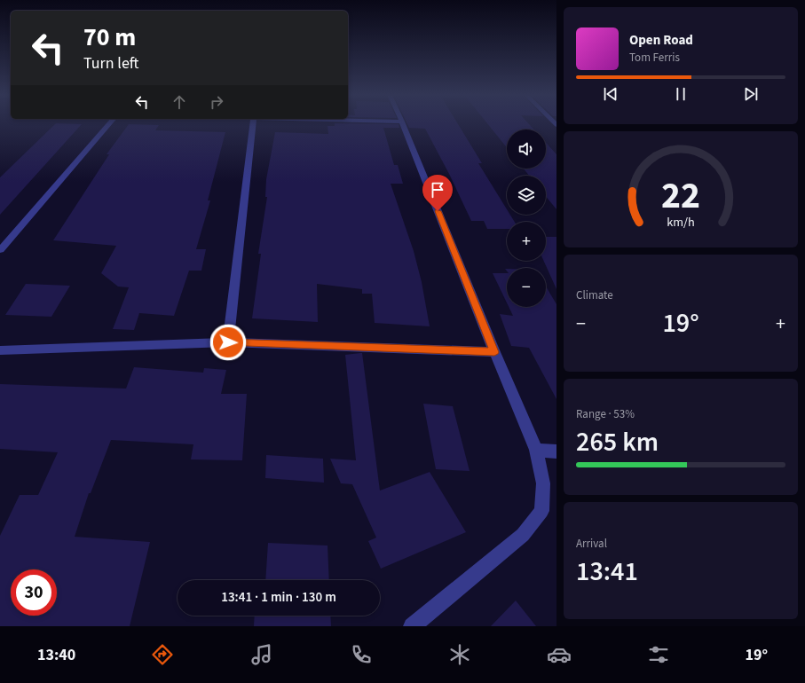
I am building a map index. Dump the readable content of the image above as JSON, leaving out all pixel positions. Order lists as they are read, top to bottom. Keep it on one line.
{"page":{"turn":["70 m","Turn left"],"song":["Open Road","Tom Ferris"],"map_buttons":["+","−"],"tile":["Climate",["Range · 53%","265 km"],["Arrival","13:41"]],"heat":["−","19°","+"],"limit":"30","trip":"13:41 · 1 min · 130 m","tabs":["13:40","19°"],"gauge":["22","km/h"]}}
